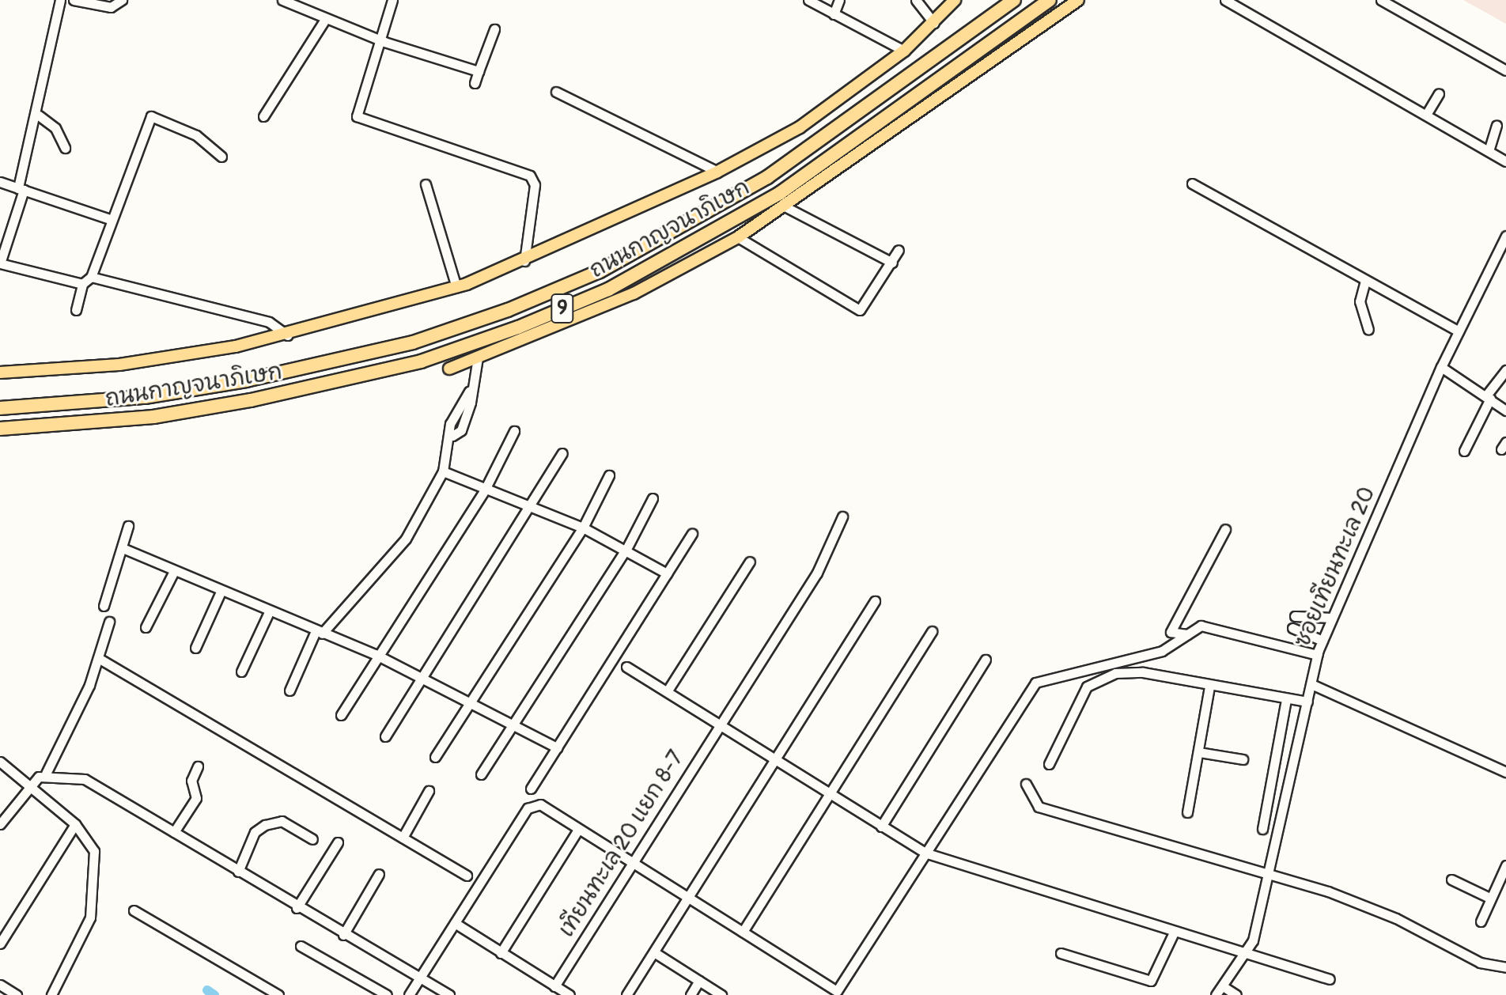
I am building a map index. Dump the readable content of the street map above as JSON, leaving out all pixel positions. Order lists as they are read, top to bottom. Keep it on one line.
{"streets":{"highway":["ถนนกาญจนาภิเษก","9"],"street":["ซอยเทียนทะเล 20","เทียนทะเล 20 แยก 8-7"]}}
